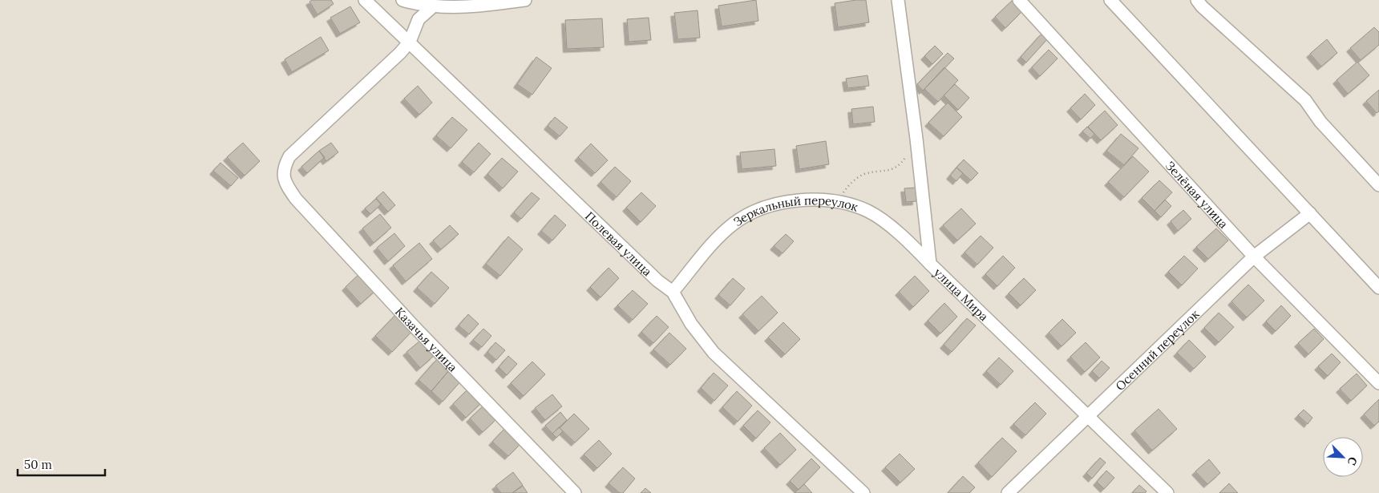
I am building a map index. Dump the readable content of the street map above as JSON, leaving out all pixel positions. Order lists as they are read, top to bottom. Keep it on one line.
{"streets":{"street":["Зелёная улица","Зеркальный переулок","Полевая улица","улица Мира","Казачья улица","Осенний переулок"]},"crossings":[["Зелёная улица","Осенний переулок"],["Зеркальный переулок","Полевая улица"],["Зеркальный переулок","улица Мира"],["Полевая улица","Казачья улица"],["улица Мира","Осенний переулок"]],"scale_bar":"50 m","north":"bottom right"}
